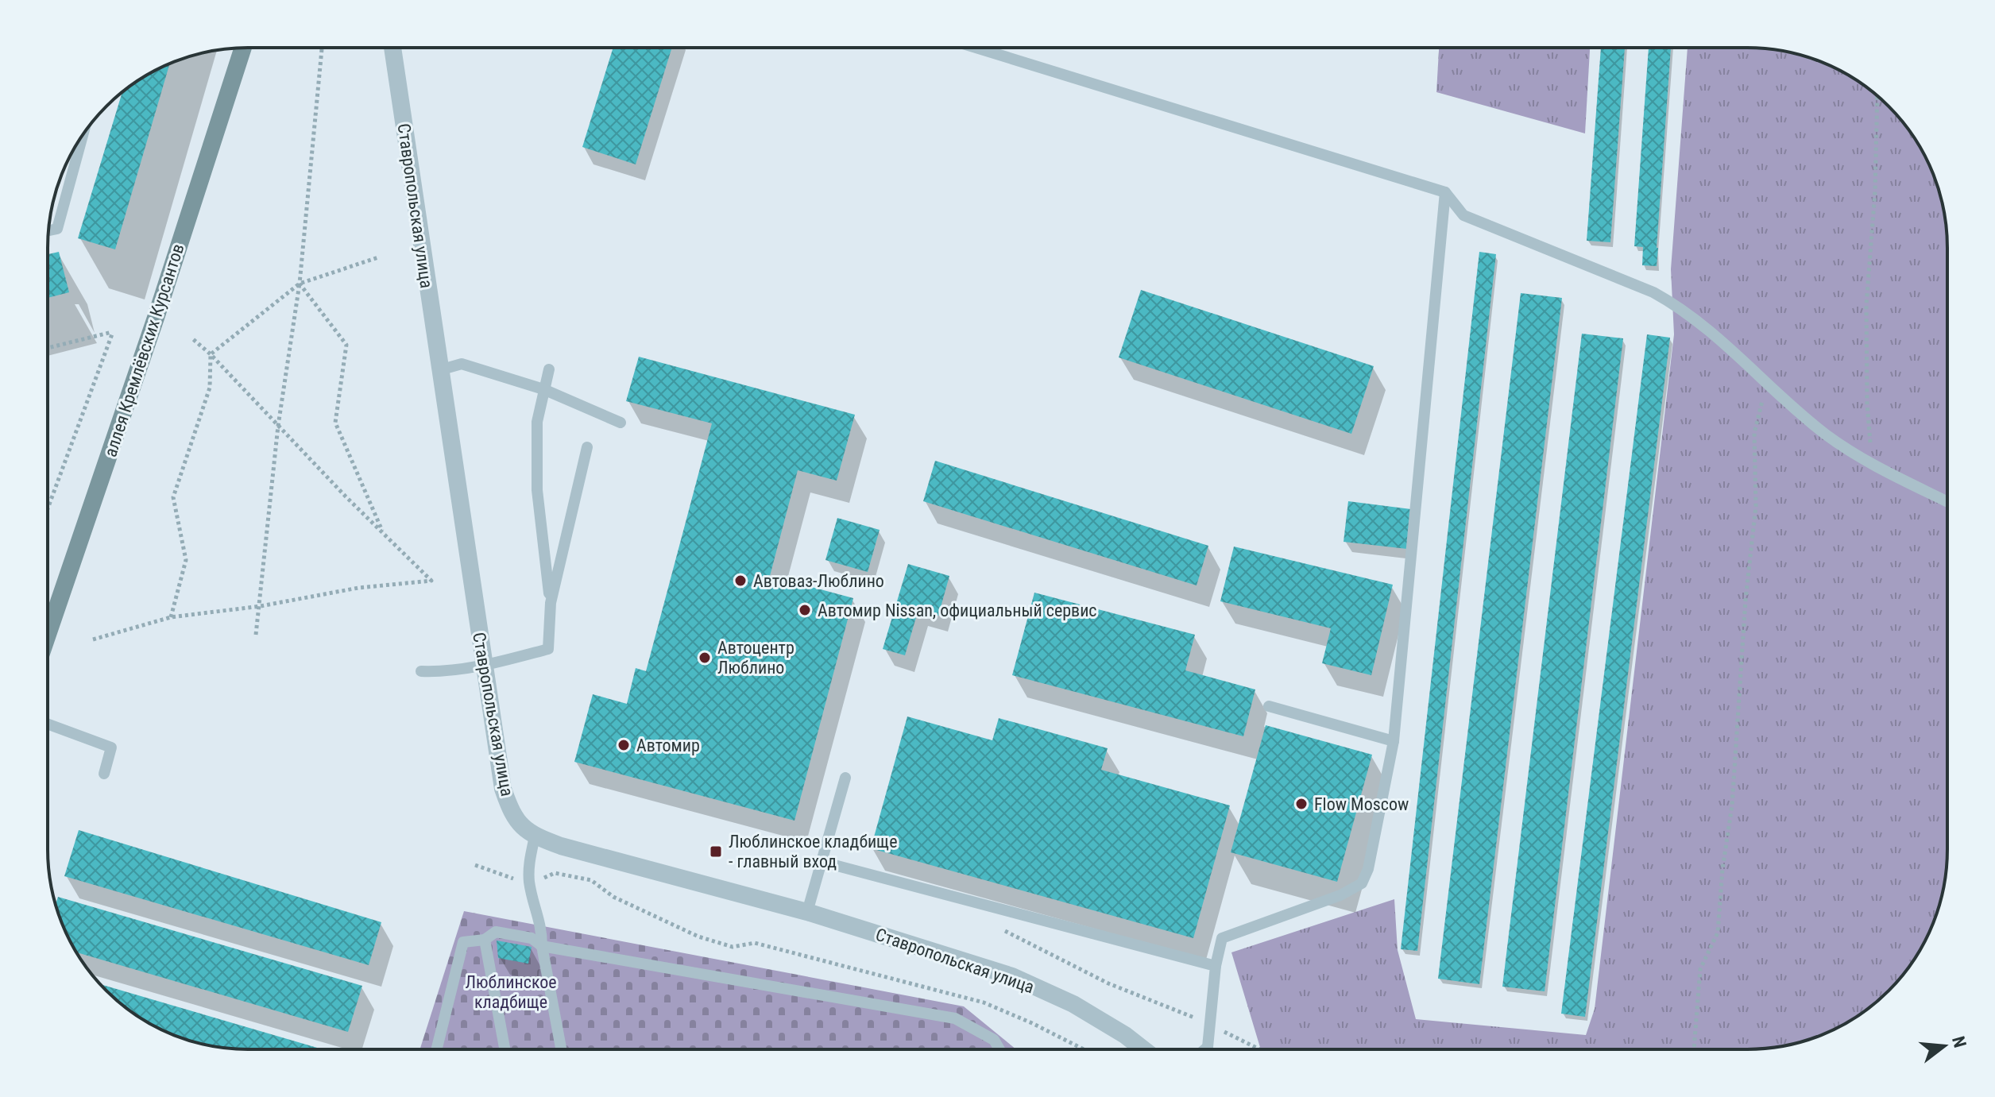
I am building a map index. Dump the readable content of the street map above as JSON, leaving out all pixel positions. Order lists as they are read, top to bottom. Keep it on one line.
{"streets":{"main road":["аллея Кремлёвских Курсантов"],"street":["Ставропольская улица"]},"parks":["Люблинское кладбище"],"places":{"other":["Автоваз-Люблино","Автомир Nissan, официальный сервис","Автоцентр Люблино","Автомир","Flow Moscow"],"transit":["Люблинское кладбище - главный вход"]},"north":"right"}
